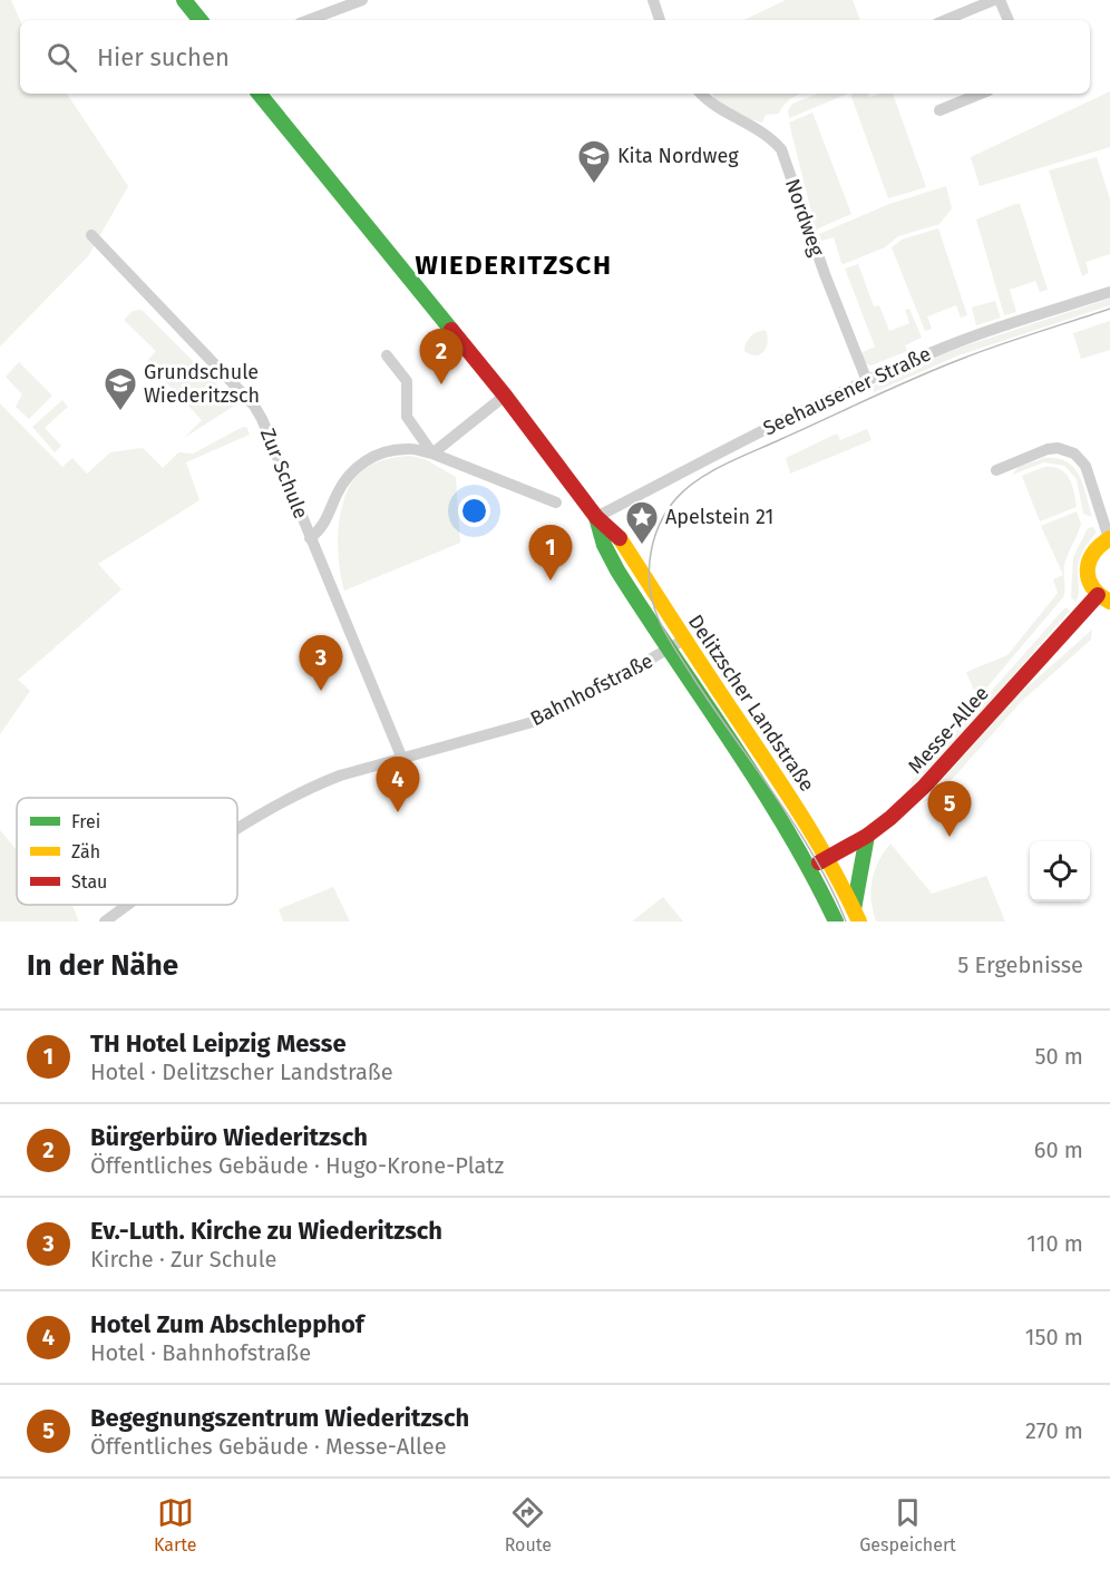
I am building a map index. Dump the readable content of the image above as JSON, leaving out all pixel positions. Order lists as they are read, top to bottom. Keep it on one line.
{"streets":{"street":["Nordweg","Seehausener Straße","Zur Schule","Bahnhofstraße","Delitzscher Landstraße","Messe-Allee"]},"crossings":[["Nordweg","Seehausener Straße"],["Seehausener Straße","Delitzscher Landstraße"],["Zur Schule","Bahnhofstraße"],["Bahnhofstraße","Delitzscher Landstraße"],["Delitzscher Landstraße","Messe-Allee"]],"districts":["WIEDERITZSCH"],"places":{"school or university":["Kita Nordweg","Grundschule Wiederitzsch"],"place":["Apelstein 21"]},"legend":["Frei","Zäh","Stau"],"page":{"search":"Hier suchen","pins":["2","1","3","4","5"],"heading":["In der Nähe","5 Ergebnisse"],"list":[{"mark":"1","name":"TH Hotel Leipzig Messe","note":"Hotel · Delitzscher Landstraße","value":"50 m"},{"mark":"2","name":"Bürgerbüro Wiederitzsch","note":"Öffentliches Gebäude · Hugo-Krone-Platz","value":"60 m"},{"mark":"3","name":"Ev.-Luth. Kirche zu Wiederitzsch","note":"Kirche · Zur Schule","value":"110 m"},{"mark":"4","name":"Hotel Zum Abschlepphof","note":"Hotel · Bahnhofstraße","value":"150 m"},{"mark":"5","name":"Begegnungszentrum Wiederitzsch","note":"Öffentliches Gebäude · Messe-Allee","value":"270 m"}],"nav":["Karte","Route","Gespeichert"]}}
